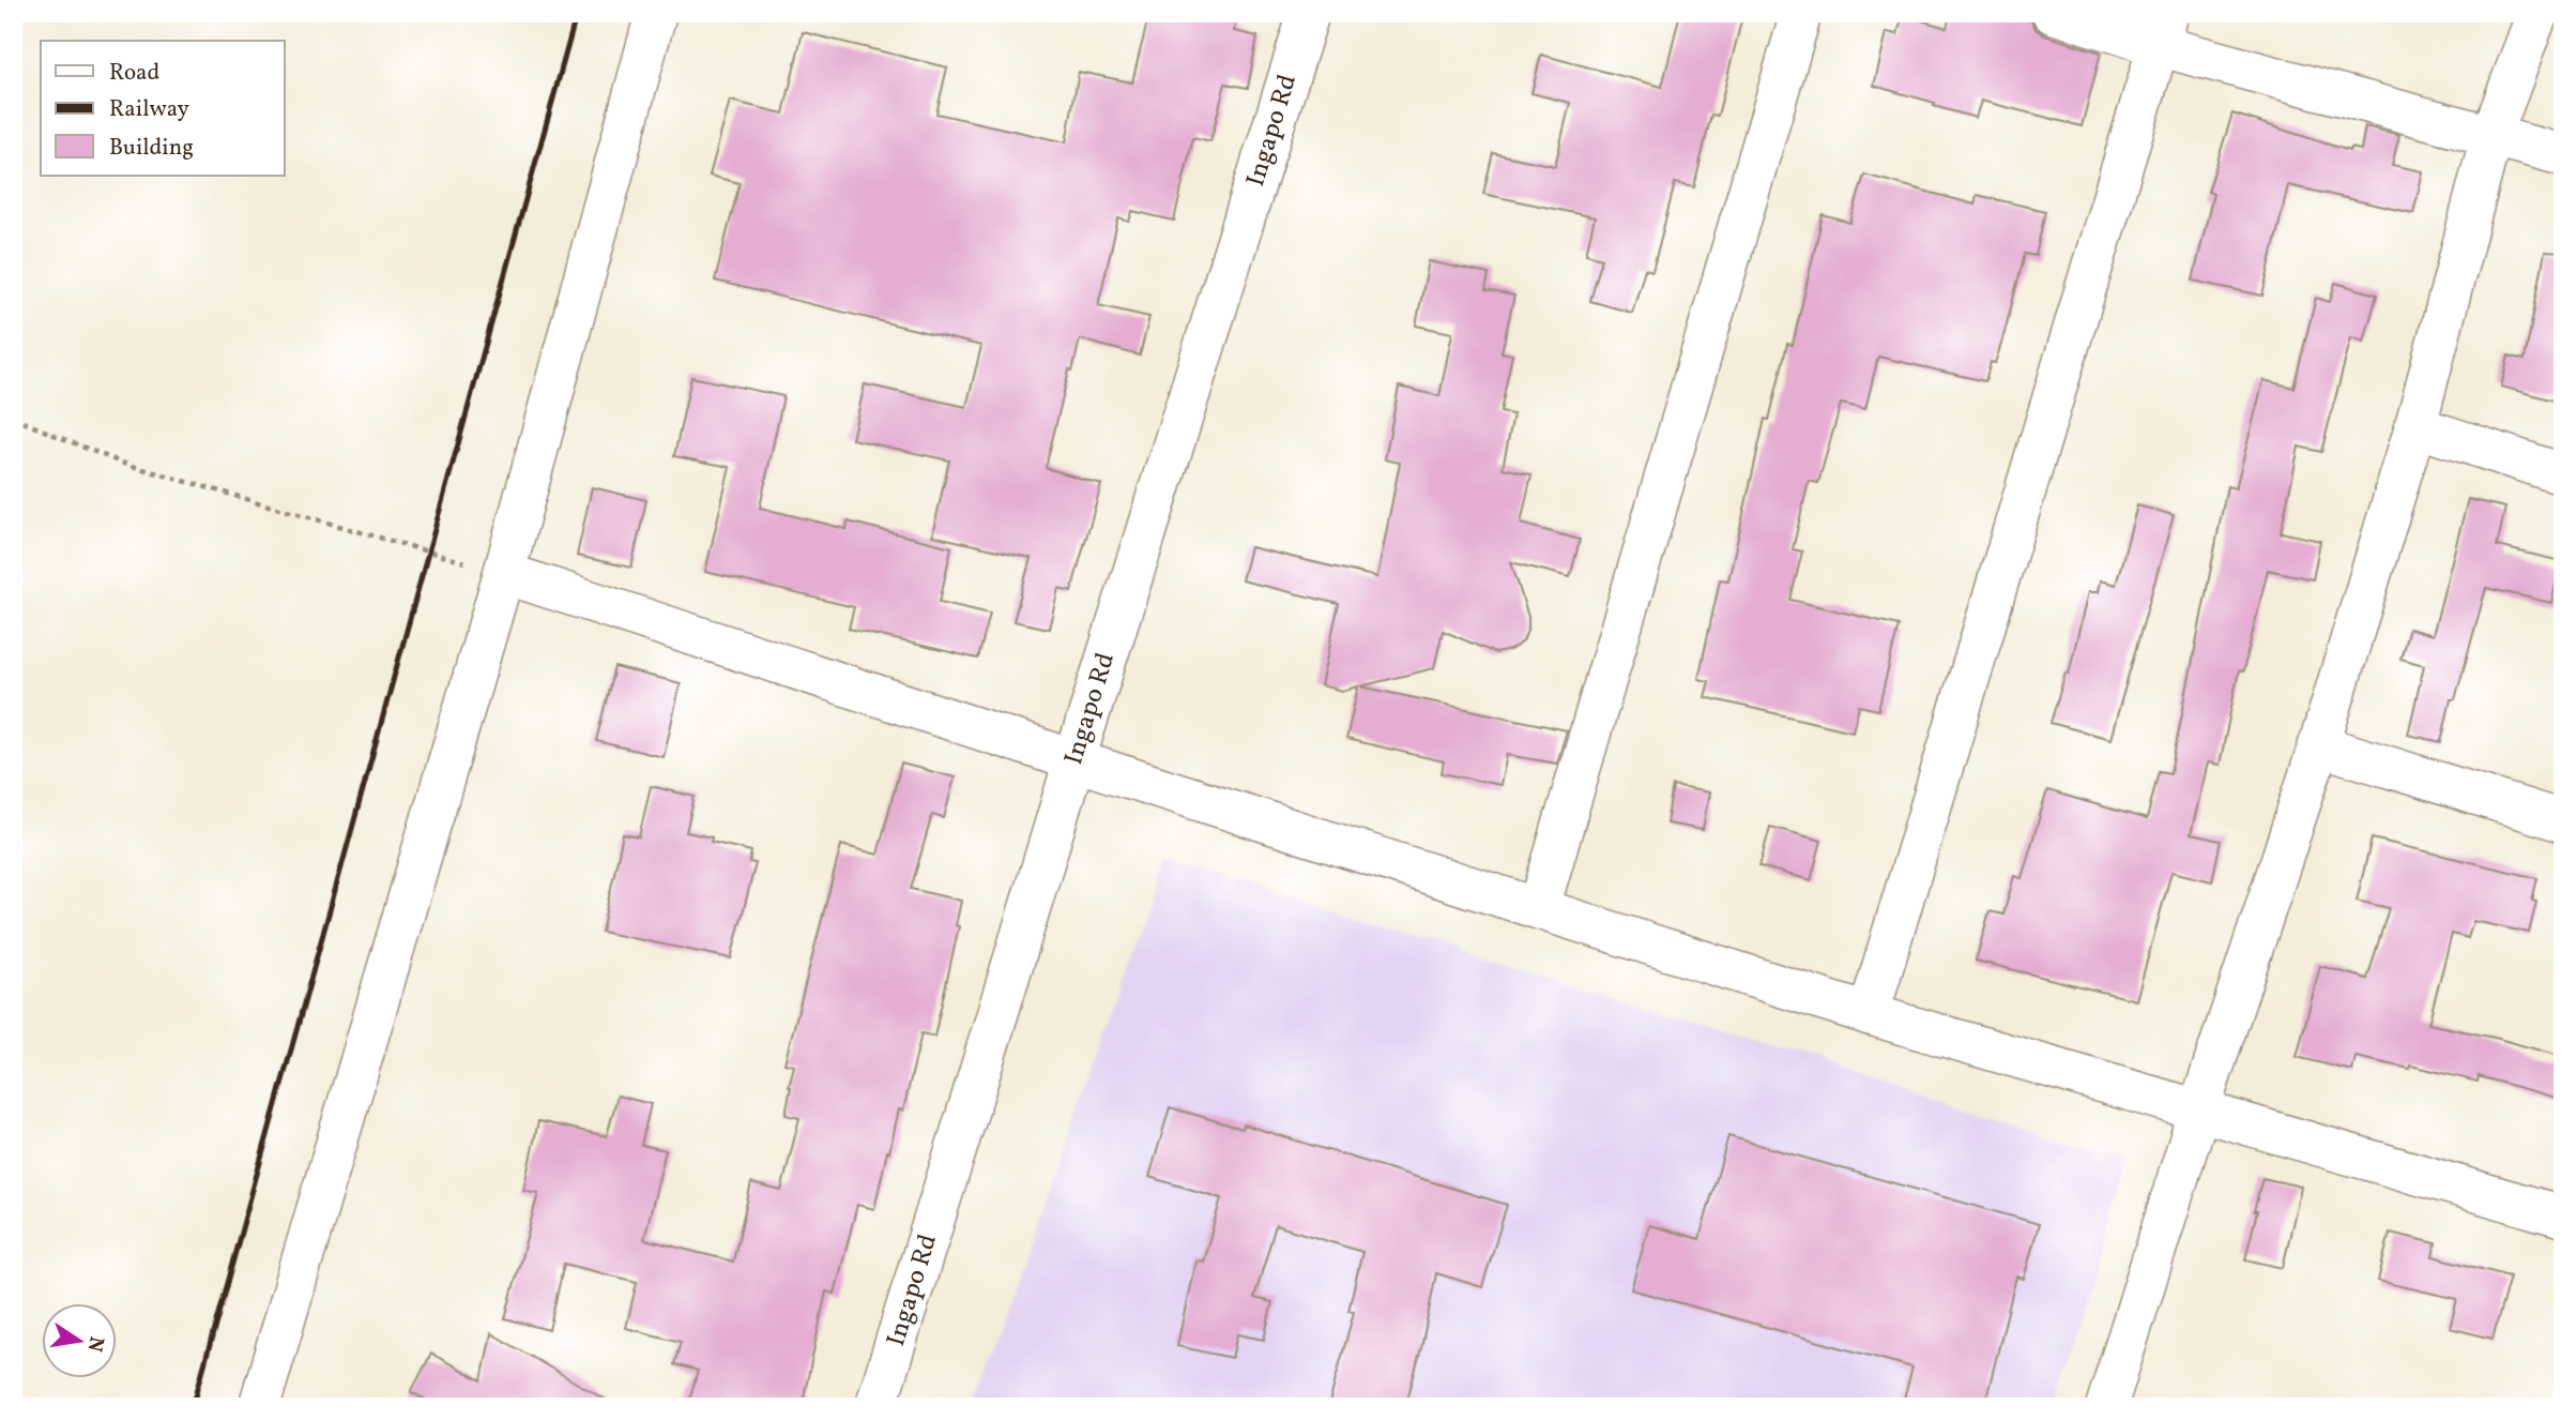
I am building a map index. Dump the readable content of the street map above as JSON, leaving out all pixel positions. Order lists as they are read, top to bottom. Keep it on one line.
{"streets":{"street":["Ingapo Rd"]},"legend":["Road","Railway","Building"],"north":"right"}
